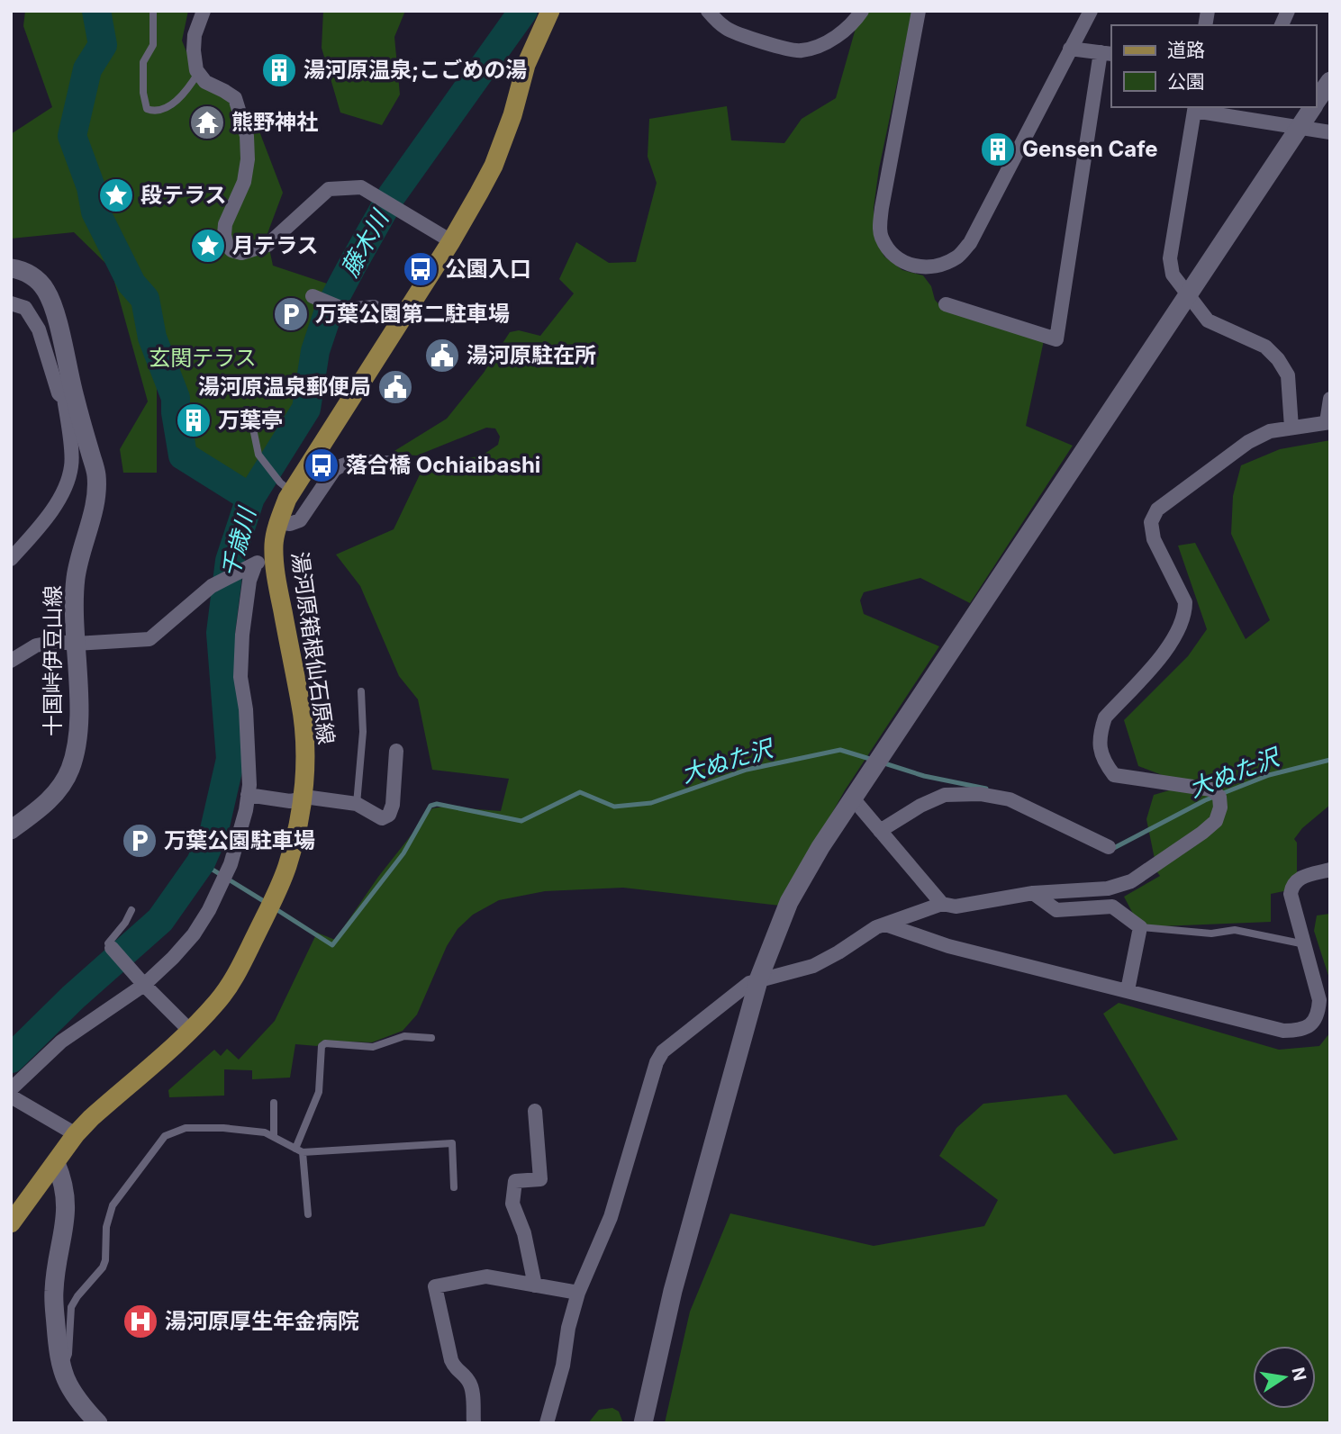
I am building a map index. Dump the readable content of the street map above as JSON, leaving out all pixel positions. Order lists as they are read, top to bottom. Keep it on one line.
{"streets":{"main road":["湯河原箱根仙石原線"],"street":["十国峠伊豆山線"]},"water":["藤木川","千歳川","大ぬた沢"],"parks":["玄関テラス"],"places":{"building":["湯河原温泉;こごめの湯","Gensen Cafe","万葉亭"],"temple":["熊野神社"],"place":["段テラス","月テラス"],"bus stop":["公園入口","落合橋 Ochiaibashi"],"parking":["万葉公園第二駐車場","万葉公園駐車場"],"public building":["湯河原駐在所","湯河原温泉郵便局"],"hospital":["湯河原厚生年金病院"]},"legend":["道路","公園"],"north":"right"}
